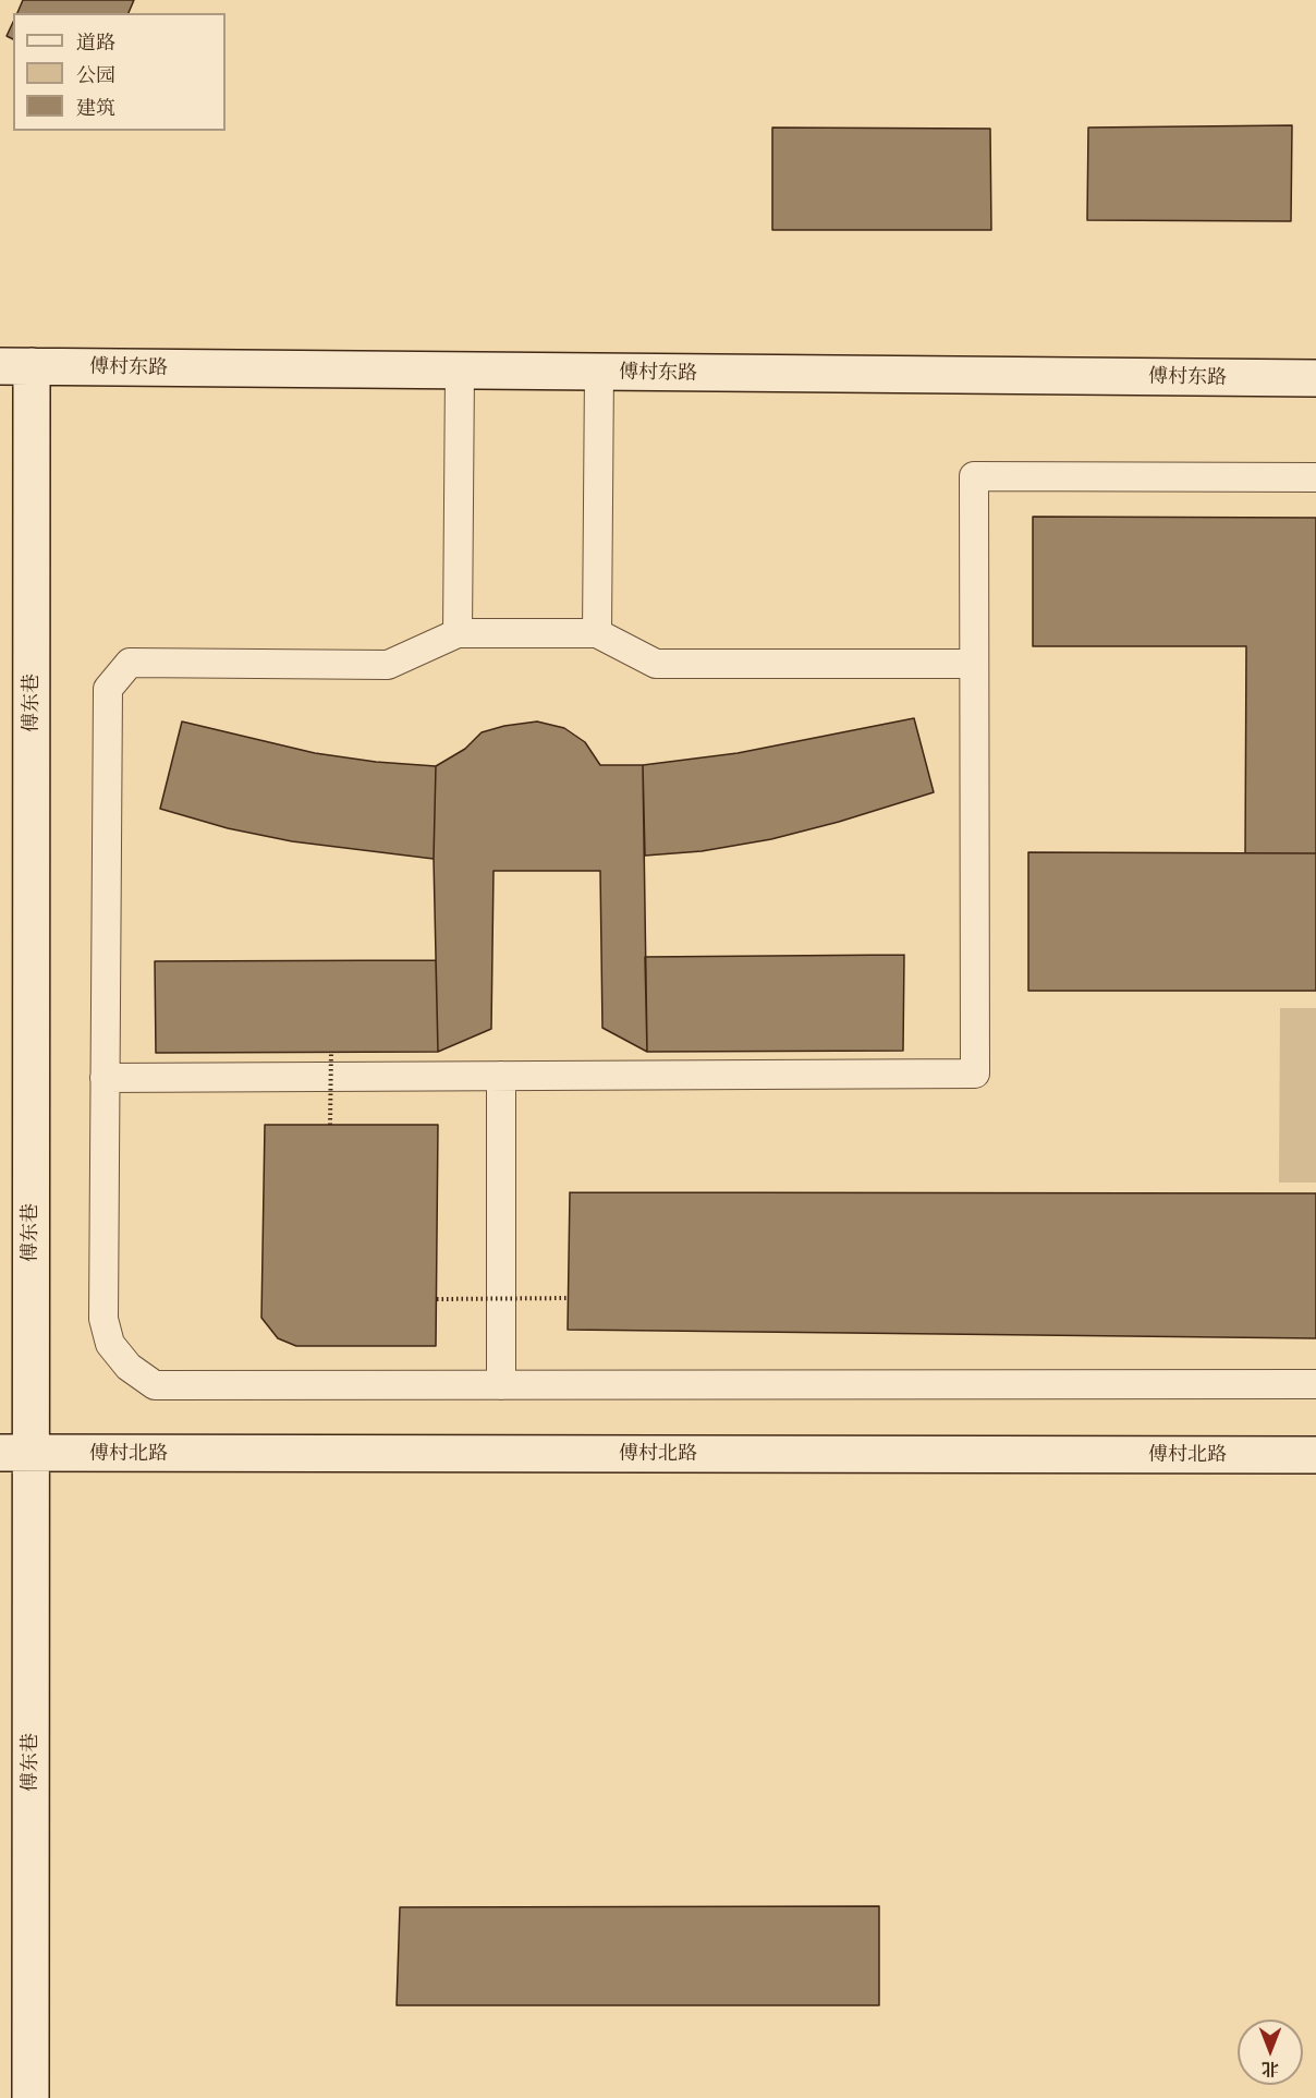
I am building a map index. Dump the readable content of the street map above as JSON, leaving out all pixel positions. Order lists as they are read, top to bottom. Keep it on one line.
{"streets":{"street":["傅村东路","傅东巷","傅村北路"]},"crossings":[["傅村东路","傅东巷"],["傅东巷","傅村北路"]],"legend":["道路","公园","建筑"],"north":"bottom"}
